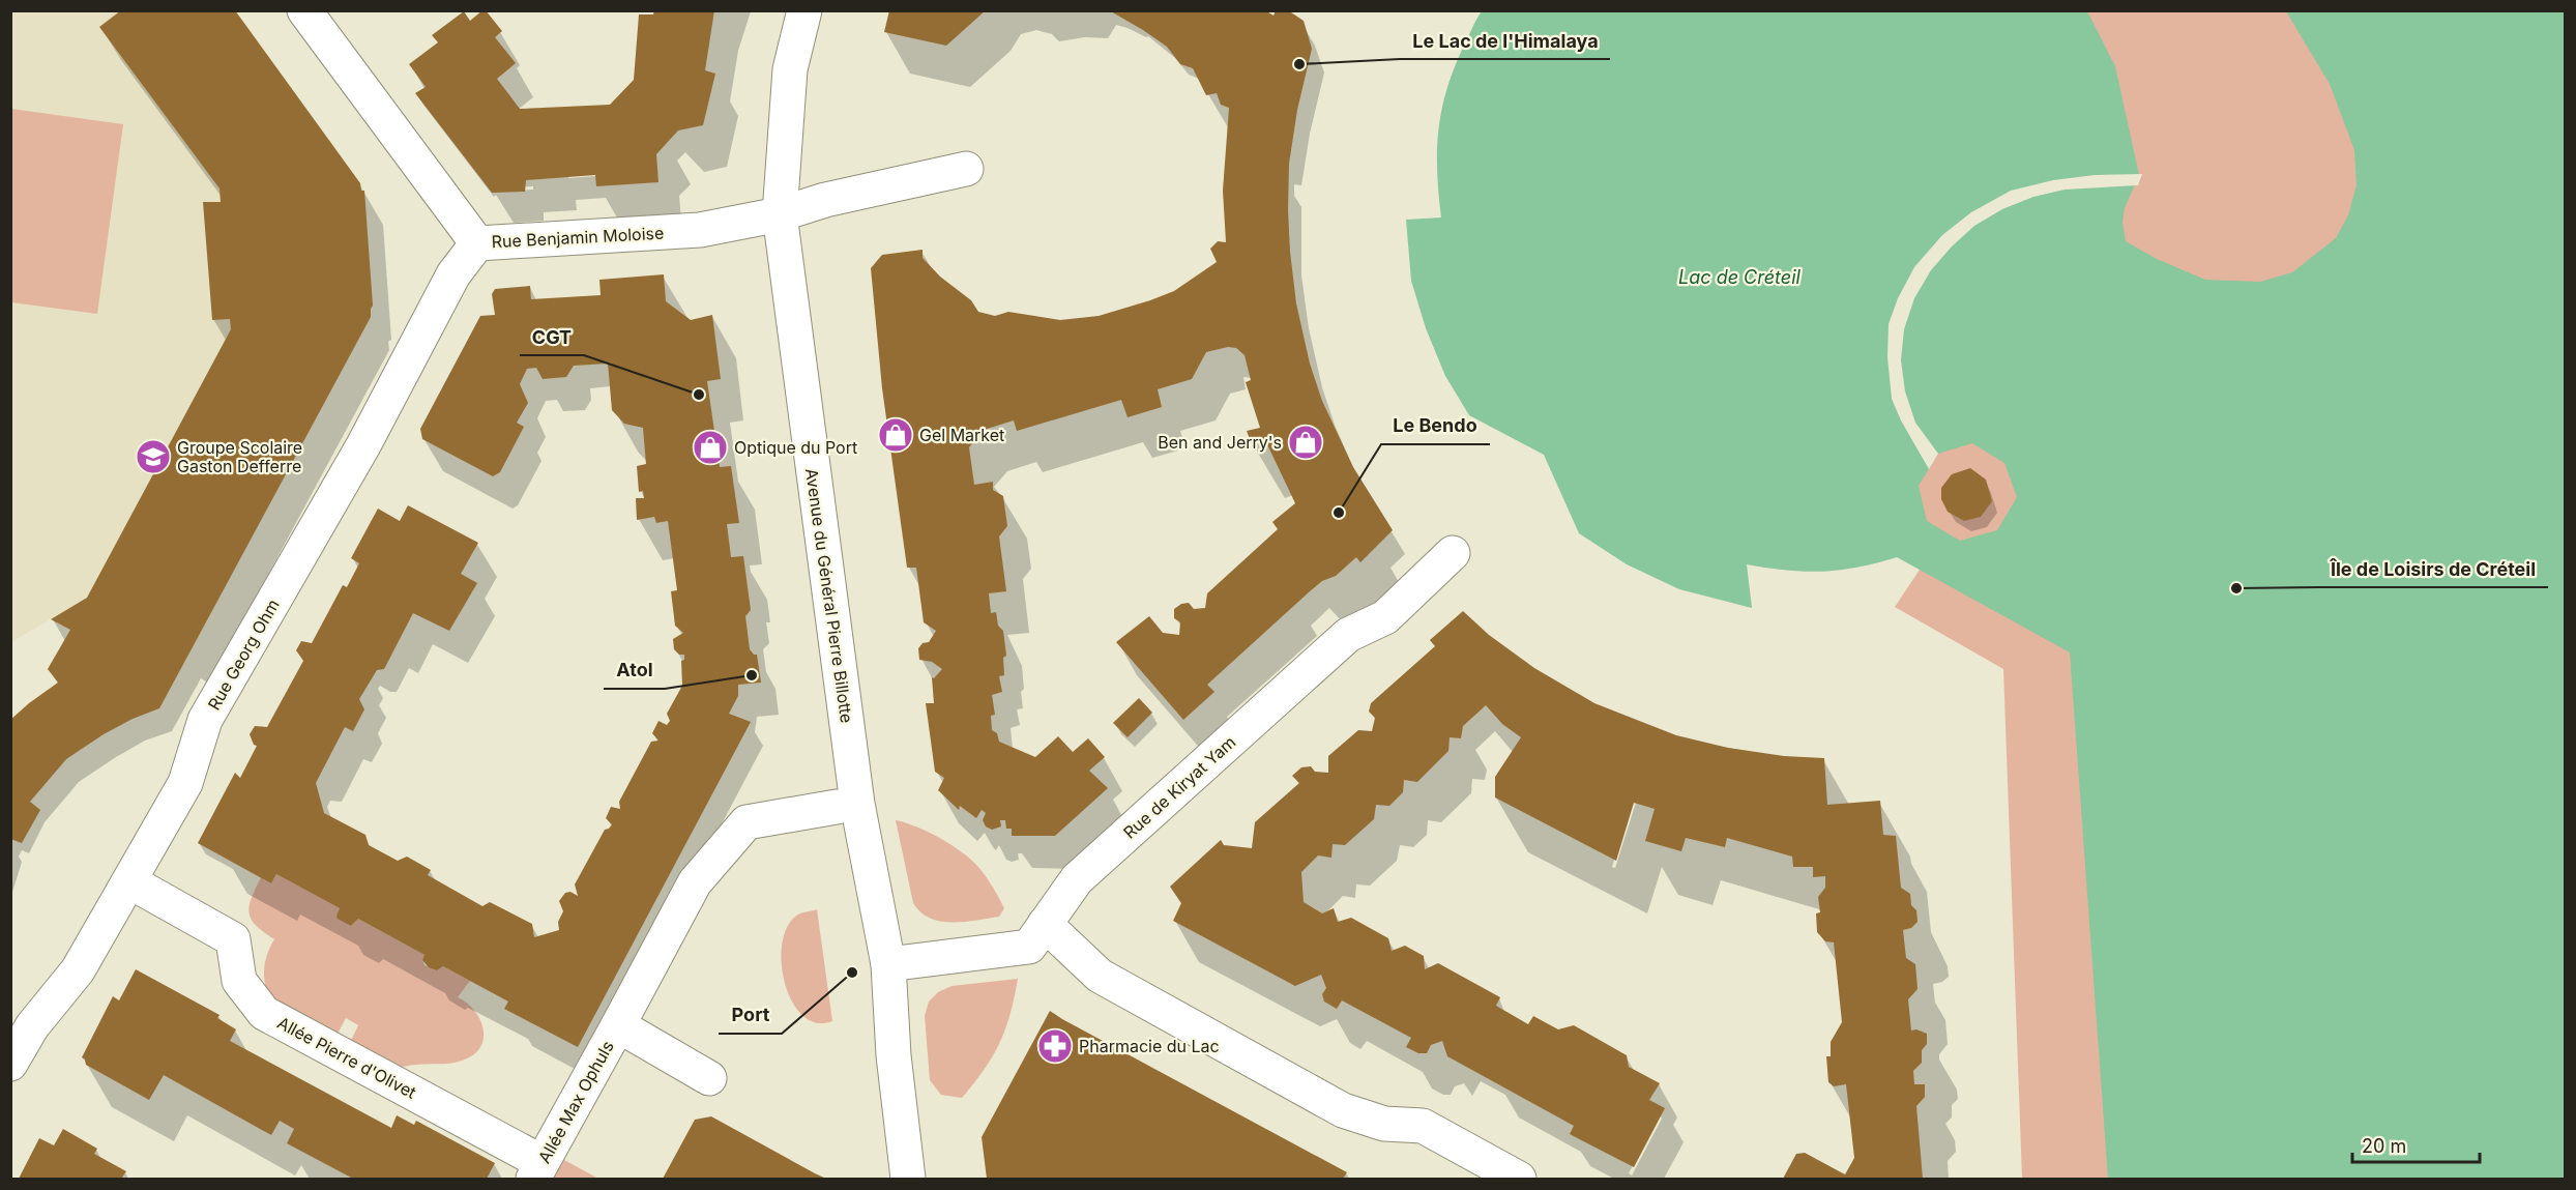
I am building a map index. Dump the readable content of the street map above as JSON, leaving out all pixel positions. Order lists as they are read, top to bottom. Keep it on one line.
{"streets":{"street":["Rue Benjamin Moloise","Avenue du Général Pierre Billotte","Rue Georg Ohm","Rue de Kiryat Yam","Allée Pierre d'Olivet","Allée Max Ophuls"]},"crossings":[["Rue Benjamin Moloise","Avenue du Général Pierre Billotte"],["Rue Benjamin Moloise","Rue Georg Ohm"],["Avenue du Général Pierre Billotte","Rue de Kiryat Yam"],["Rue Georg Ohm","Allée Pierre d'Olivet"],["Allée Pierre d'Olivet","Allée Max Ophuls"]],"water":["Lac de Créteil"],"places":{"other":["Le Lac de l'Himalaya","CGT","Le Bendo","Île de Loisirs de Créteil","Atol","Port"],"shop":["Gel Market","Ben and Jerry's","Optique du Port"],"school or university":["Groupe Scolaire Gaston Defferre"],"pharmacy":["Pharmacie du Lac"]},"scale_bar":"20 m"}
